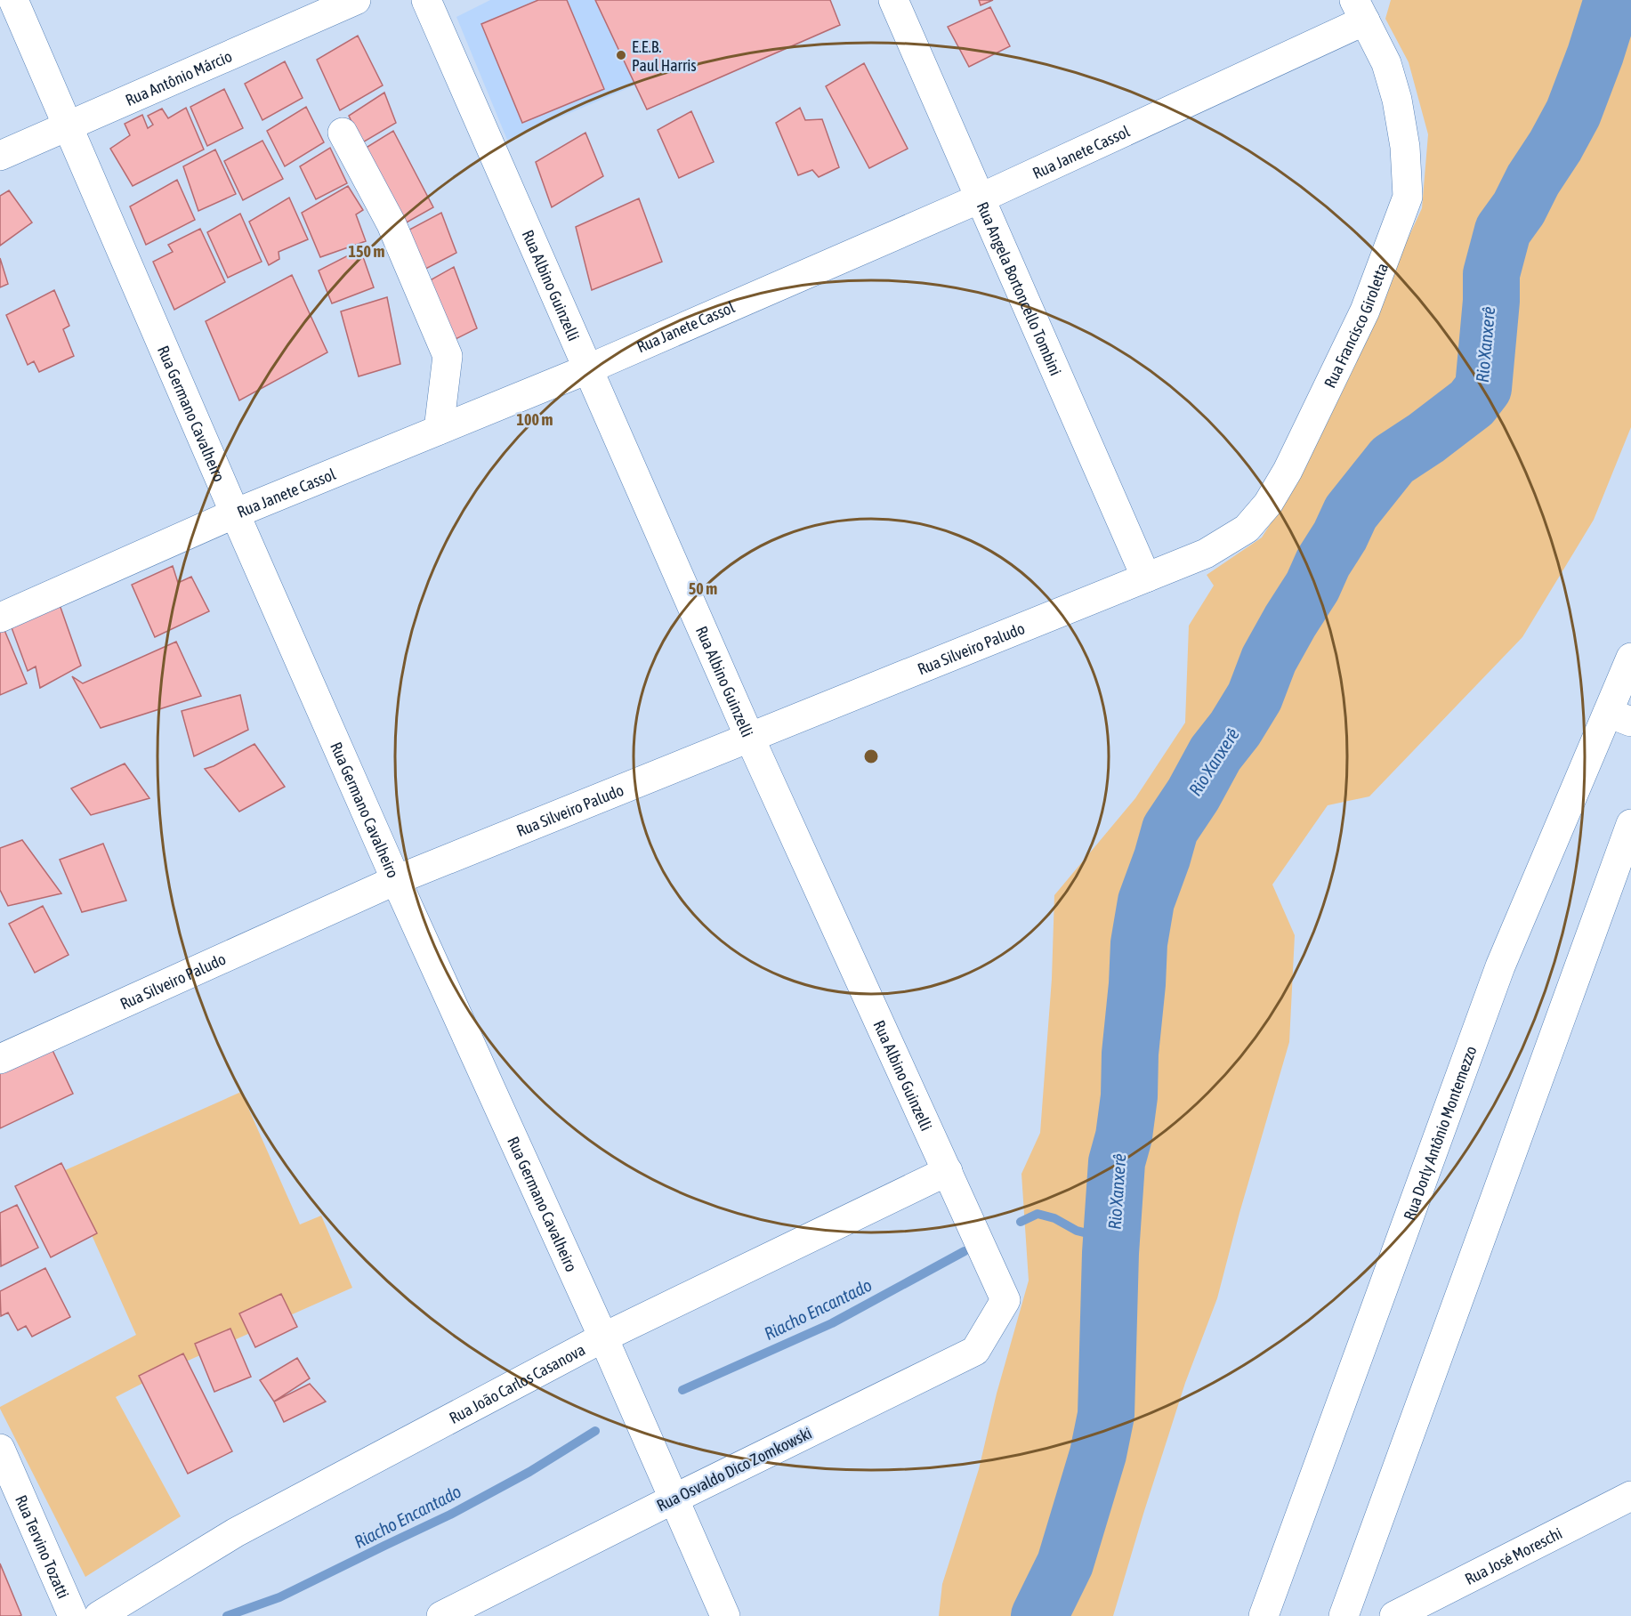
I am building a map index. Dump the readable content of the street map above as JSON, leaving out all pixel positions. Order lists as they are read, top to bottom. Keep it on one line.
{"streets":{"street":["Rua Antônio Márcio","Rua Janete Cassol","Rua Albino Guinzelli","Rua Angela Bortoncello Tombini","Rua Francisco Giroletta","Rua Germano Cavalheiro","Rua Silveiro Paludo","Rua Dorly Antônio Montemezzo","Rua João Carlos Casanova","Rua Osvaldo Dico Zomkowski","Rua Tervino Tozatti","Rua José Moreschi"]},"crossings":[["Rua Antônio Márcio","Rua Germano Cavalheiro"],["Rua Janete Cassol","Rua Albino Guinzelli"],["Rua Janete Cassol","Rua Angela Bortoncello Tombini"],["Rua Janete Cassol","Rua Francisco Giroletta"],["Rua Janete Cassol","Rua Germano Cavalheiro"],["Rua Albino Guinzelli","Rua Silveiro Paludo"],["Rua Albino Guinzelli","Rua João Carlos Casanova"],["Rua Albino Guinzelli","Rua Osvaldo Dico Zomkowski"],["Rua Angela Bortoncello Tombini","Rua Francisco Giroletta"],["Rua Angela Bortoncello Tombini","Rua Silveiro Paludo"],["Rua Francisco Giroletta","Rua Silveiro Paludo"],["Rua Germano Cavalheiro","Rua Silveiro Paludo"],["Rua Germano Cavalheiro","Rua João Carlos Casanova"],["Rua Germano Cavalheiro","Rua Osvaldo Dico Zomkowski"]],"water":["Rio Xanxerê","Riacho Encantado"],"places":["E.E.B. Paul Harris"],"rings":["150 m","100 m","50 m"]}
